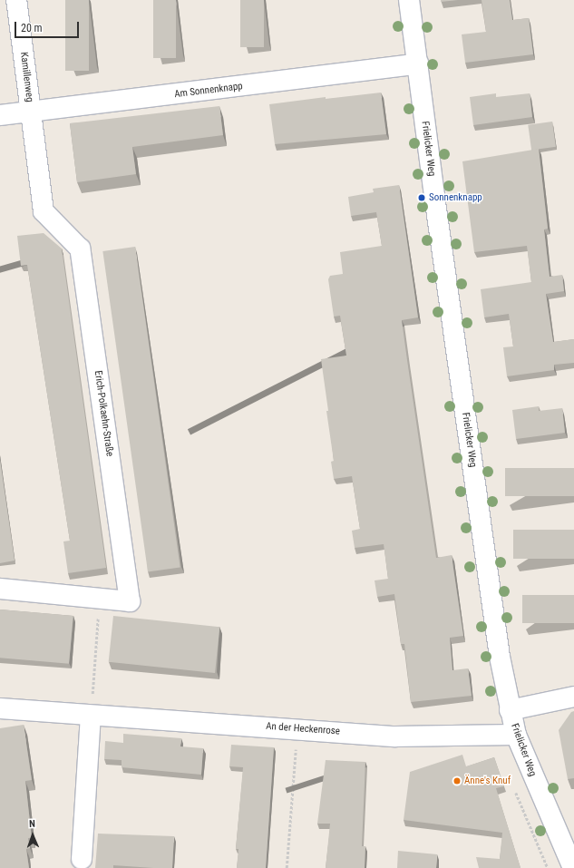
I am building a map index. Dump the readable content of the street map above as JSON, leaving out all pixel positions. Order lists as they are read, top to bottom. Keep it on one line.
{"streets":{"street":["Kamillenweg","Am Sonnenknapp","Frielicker Weg","Erich-Polkaehn-Straße","An der Heckenrose"]},"crossings":[["Kamillenweg","Am Sonnenknapp"],["Kamillenweg","Erich-Polkaehn-Straße"],["Am Sonnenknapp","Frielicker Weg"],["Am Sonnenknapp","Erich-Polkaehn-Straße"],["Frielicker Weg","An der Heckenrose"]],"places":["Sonnenknapp","Änne's Knuf"],"scale_bar":"20 m","north":"top"}
